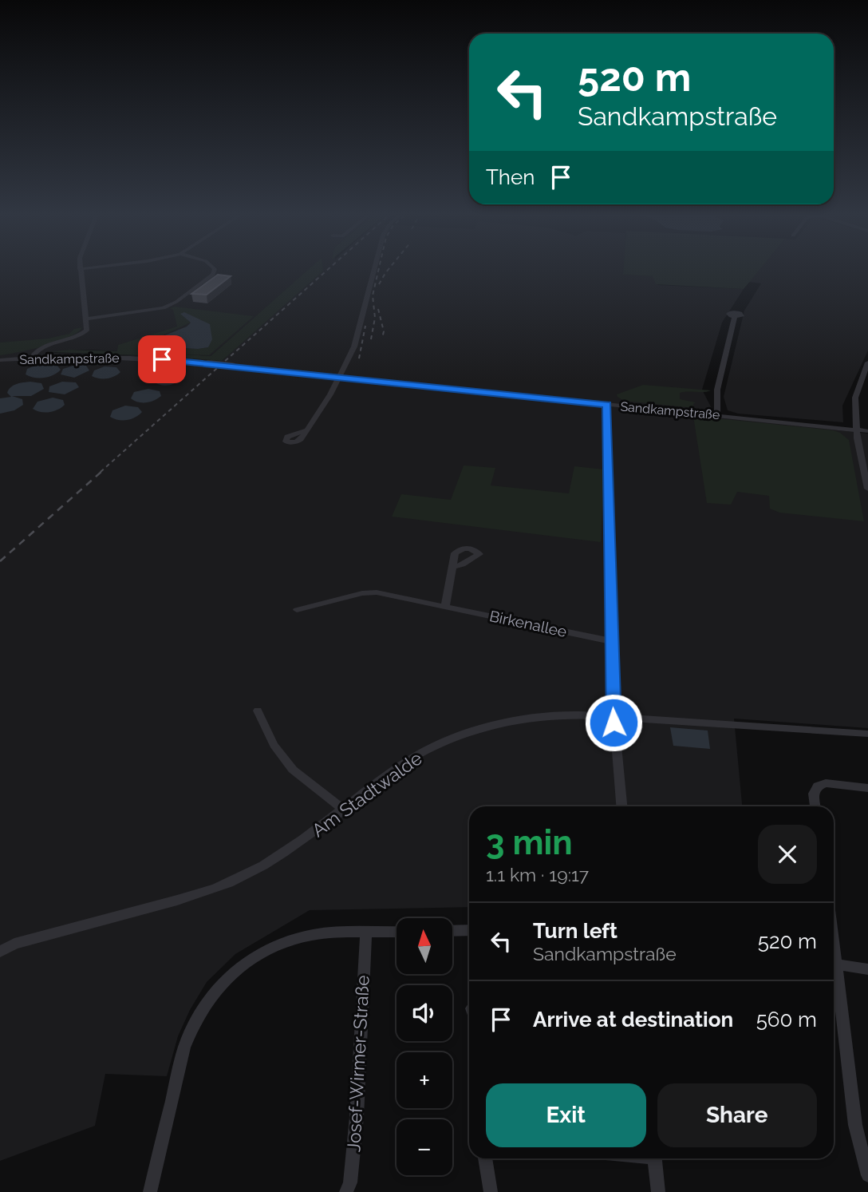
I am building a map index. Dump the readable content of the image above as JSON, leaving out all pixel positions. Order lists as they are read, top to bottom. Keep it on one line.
{"streets":{"street":["Sandkampstraße","Birkenallee","Am Stadtwalde","Josef-Wirmer-Straße"]},"north":"top","page":{"turn":["520 m","Sandkampstraße"],"then":"Then","heading":["3 min","1.1 km · 19:17"],"list":[{"name":"Turn left","note":"Sandkampstraße","value":"520 m"},{"name":"Arrive at destination","value":"560 m"}],"map_buttons":["+","−"],"buttons":["Exit","Share"]}}
